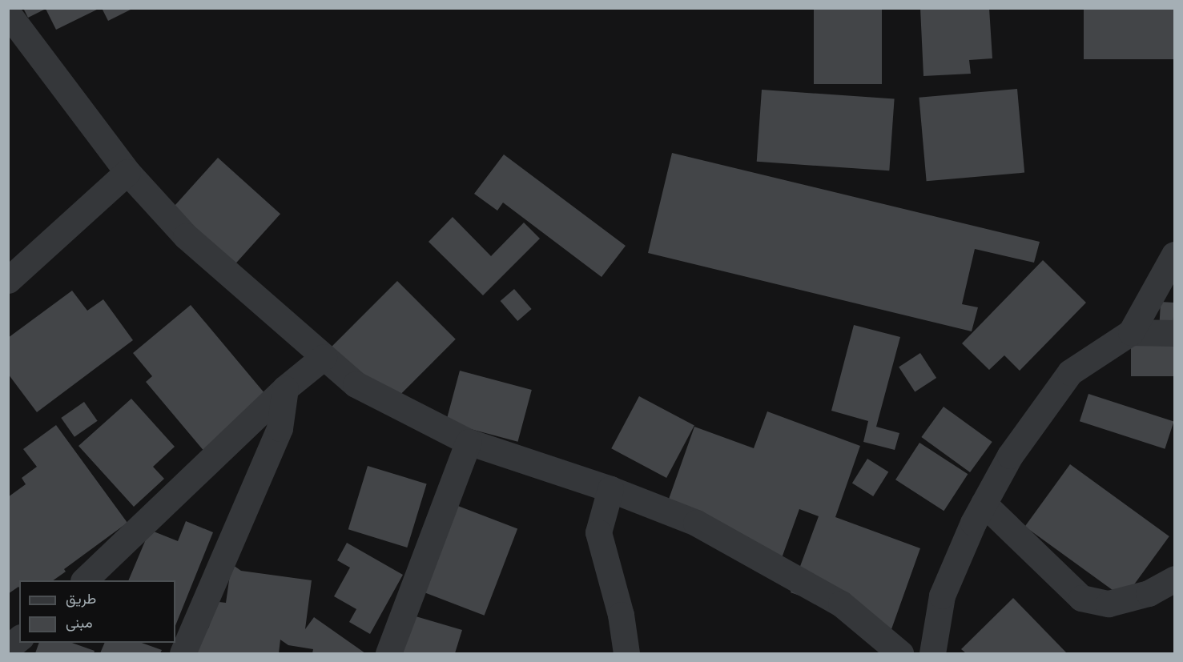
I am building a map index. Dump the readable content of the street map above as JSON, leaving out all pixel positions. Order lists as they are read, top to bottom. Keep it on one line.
{"legend":["طريق","مبنى"]}
